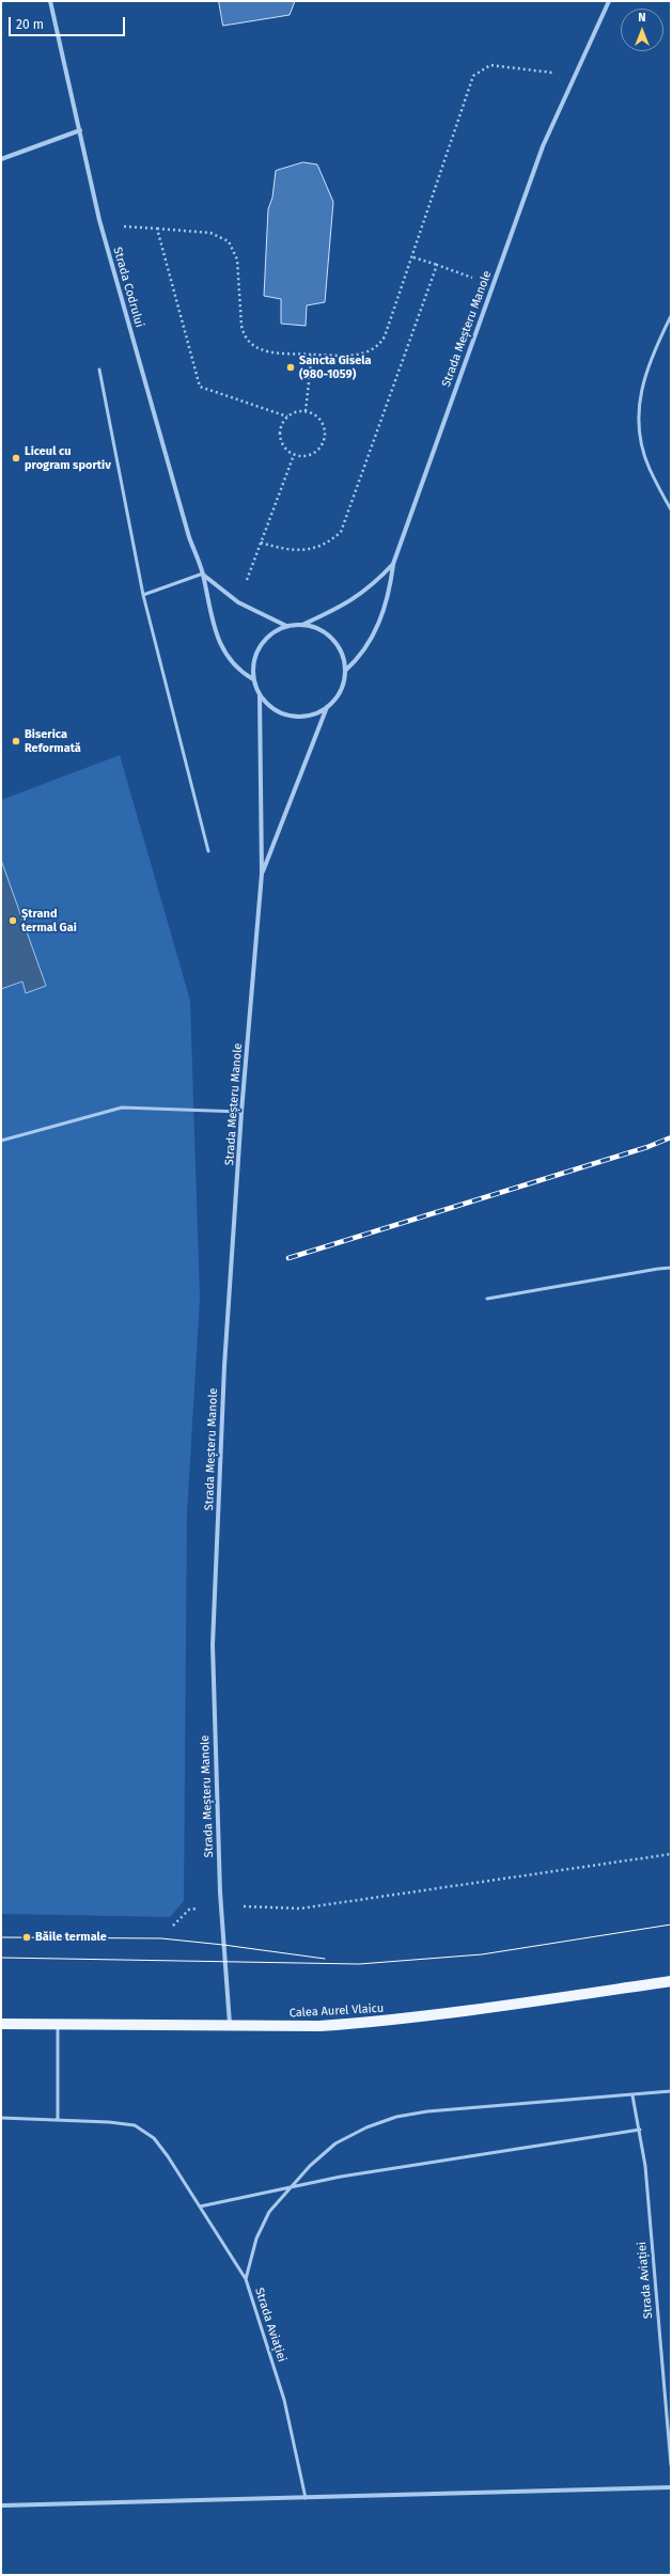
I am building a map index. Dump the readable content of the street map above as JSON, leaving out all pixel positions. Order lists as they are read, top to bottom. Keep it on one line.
{"streets":{"main road":["Calea Aurel Vlaicu"],"street":["Strada Codrului","Strada Meșteru Manole"],"lane":["Strada Aviației"]},"crossings":[["Strada Codrului","Strada Meșteru Manole"],["Strada Meșteru Manole","Calea Aurel Vlaicu"]],"places":["Sancta Gisela (980-1059)","Liceul cu program sportiv","Biserica Reformată","Ștrand termal Gai","Băile termale"],"scale_bar":"20 m","north":"top"}
